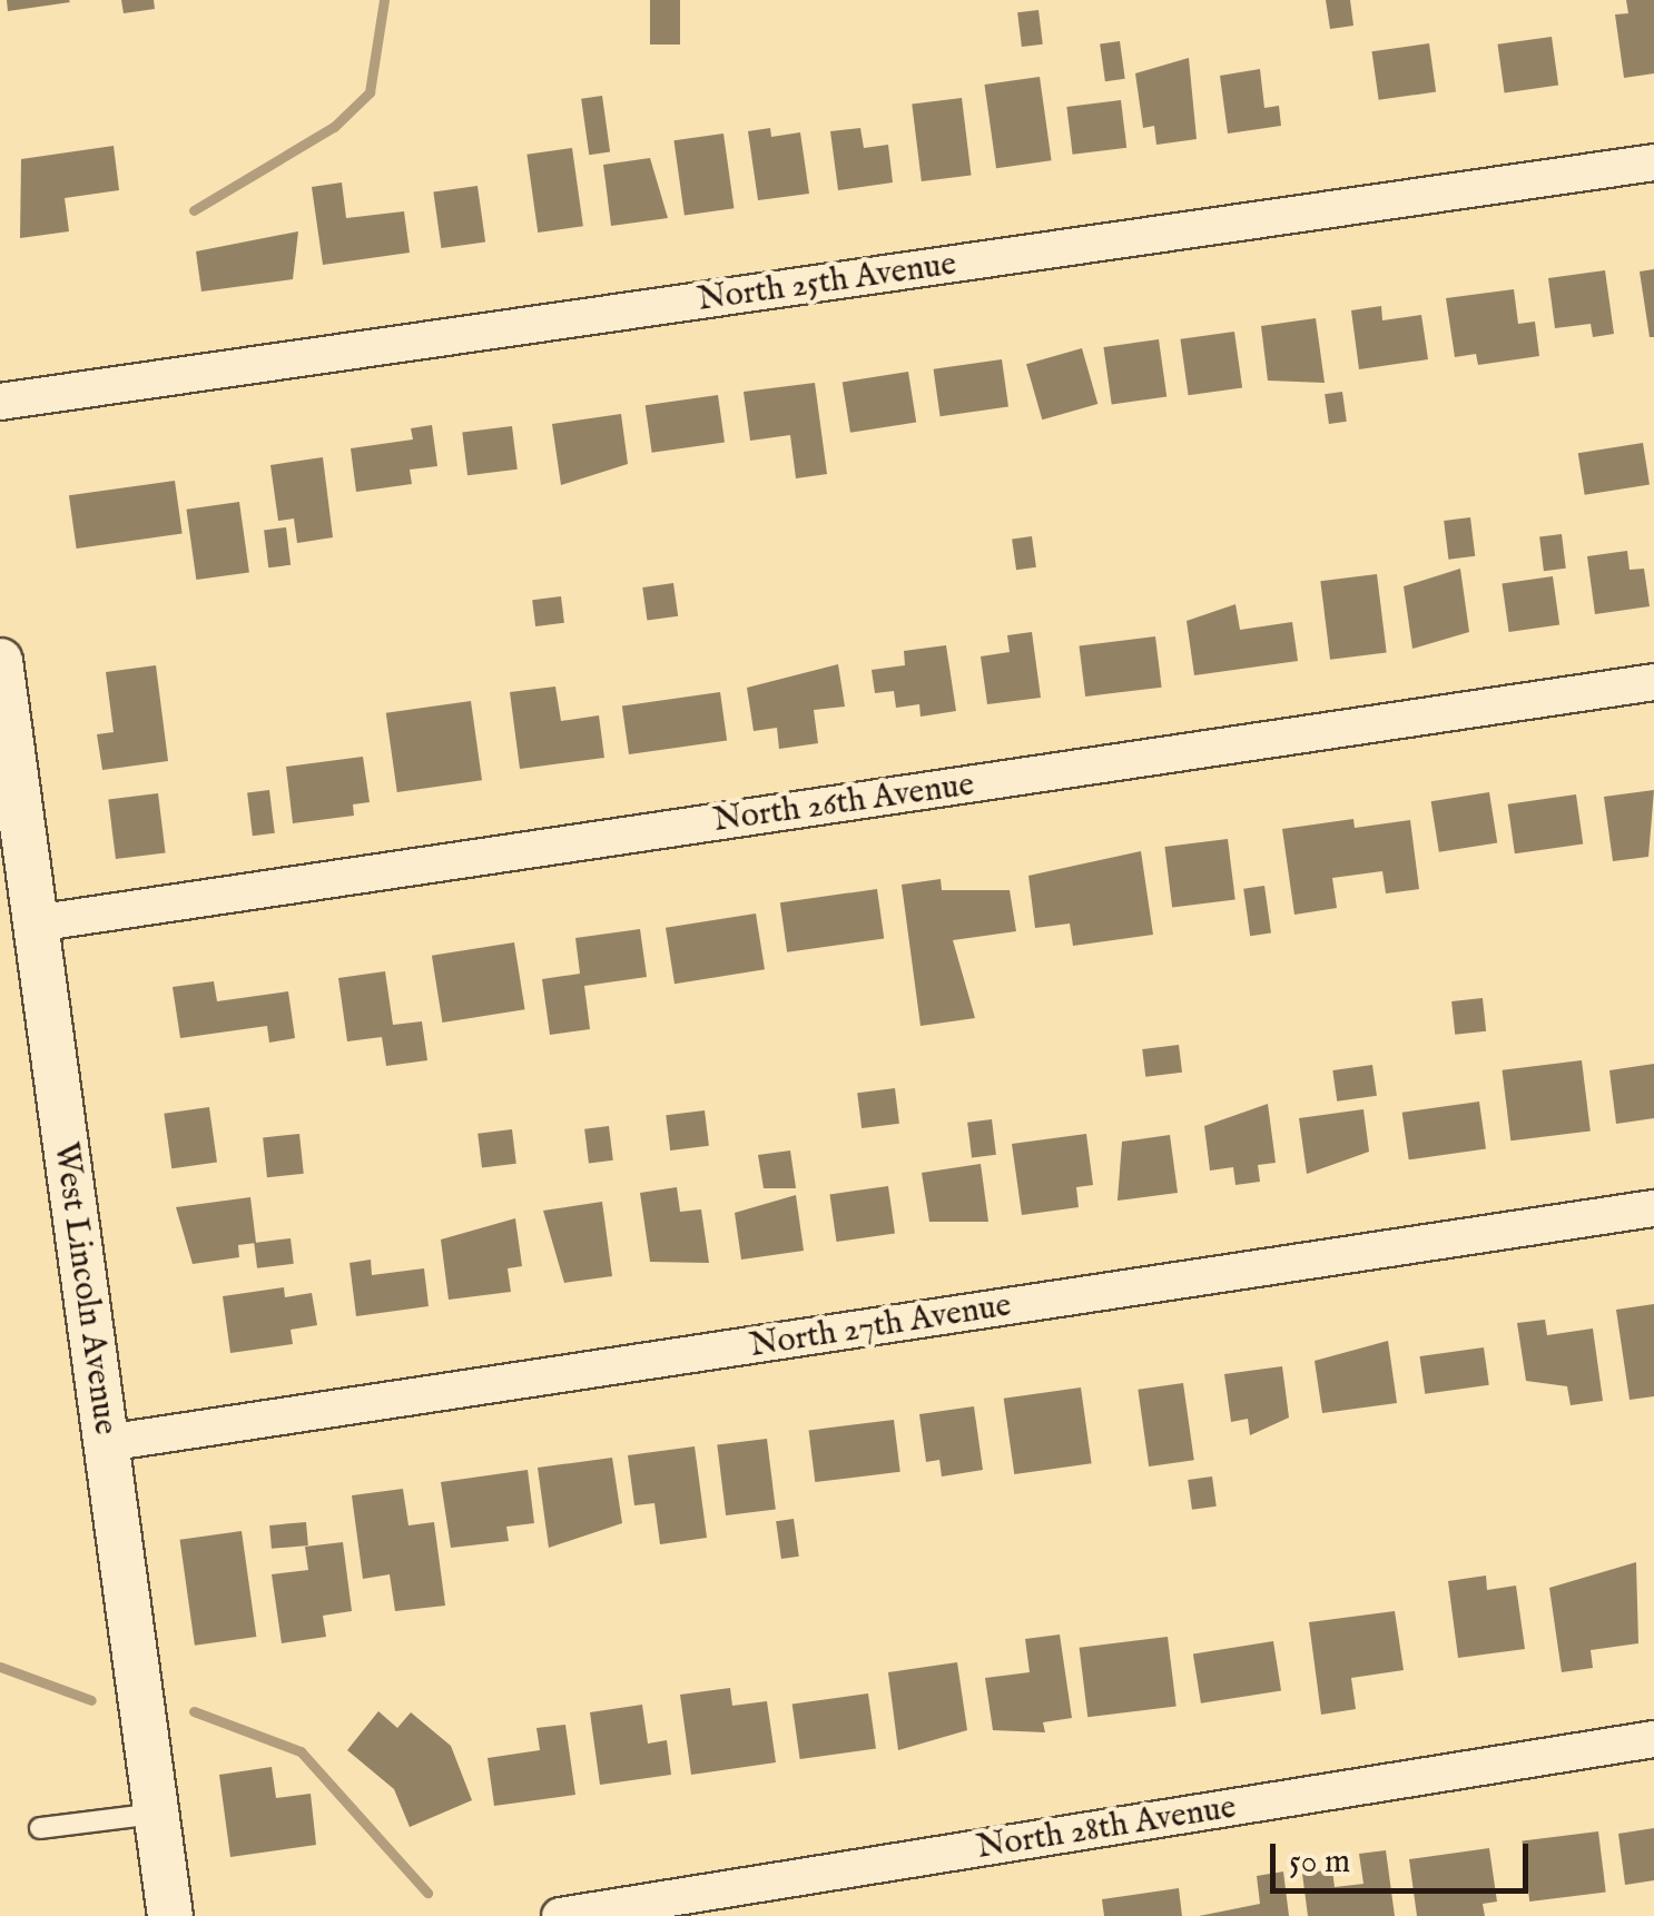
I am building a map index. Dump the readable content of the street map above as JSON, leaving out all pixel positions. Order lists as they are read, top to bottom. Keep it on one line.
{"streets":{"street":["North 25th Avenue","North 26th Avenue","West Lincoln Avenue","North 27th Avenue","North 28th Avenue"]},"crossings":[["North 26th Avenue","West Lincoln Avenue"],["West Lincoln Avenue","North 27th Avenue"]],"scale_bar":"50 m"}
